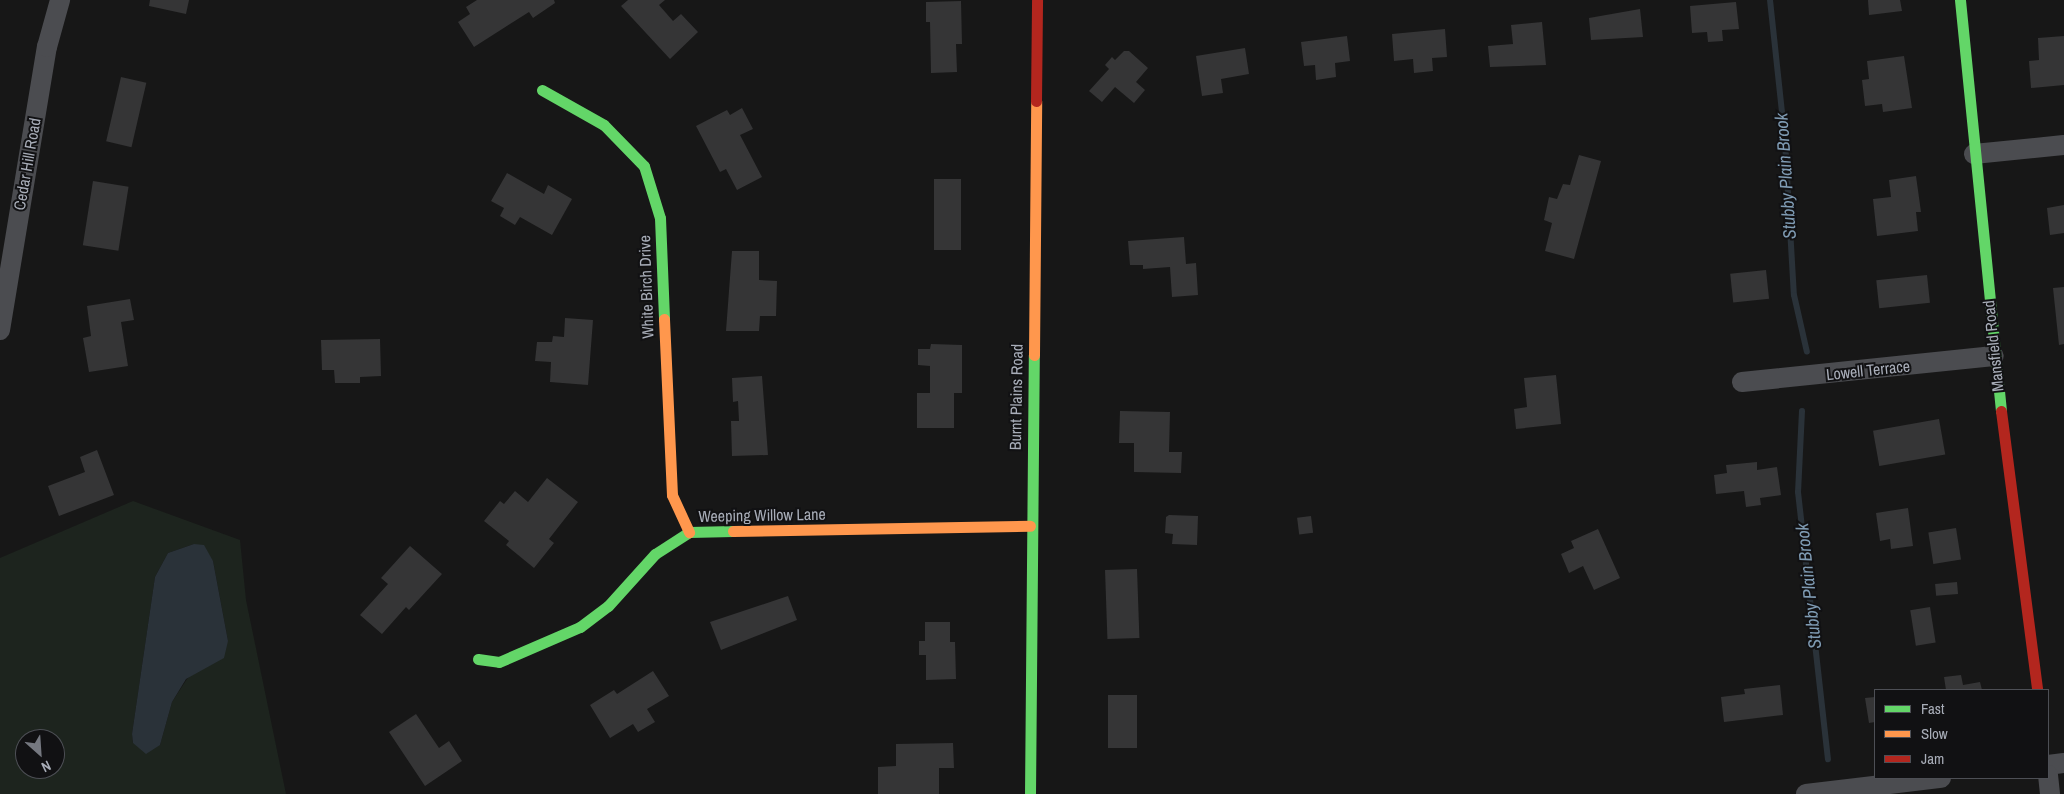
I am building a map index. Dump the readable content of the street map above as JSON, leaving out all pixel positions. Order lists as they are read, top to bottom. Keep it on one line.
{"streets":{"street":["Cedar Hill Road","White Birch Drive","Mansfield Road","Lowell Terrace","Burnt Plains Road","Weeping Willow Lane"]},"crossings":[["White Birch Drive","Weeping Willow Lane"],["Mansfield Road","Lowell Terrace"],["Burnt Plains Road","Weeping Willow Lane"]],"water":["Stubby Plain Brook"],"legend":["Fast","Slow","Jam"],"north":"bottom right"}
